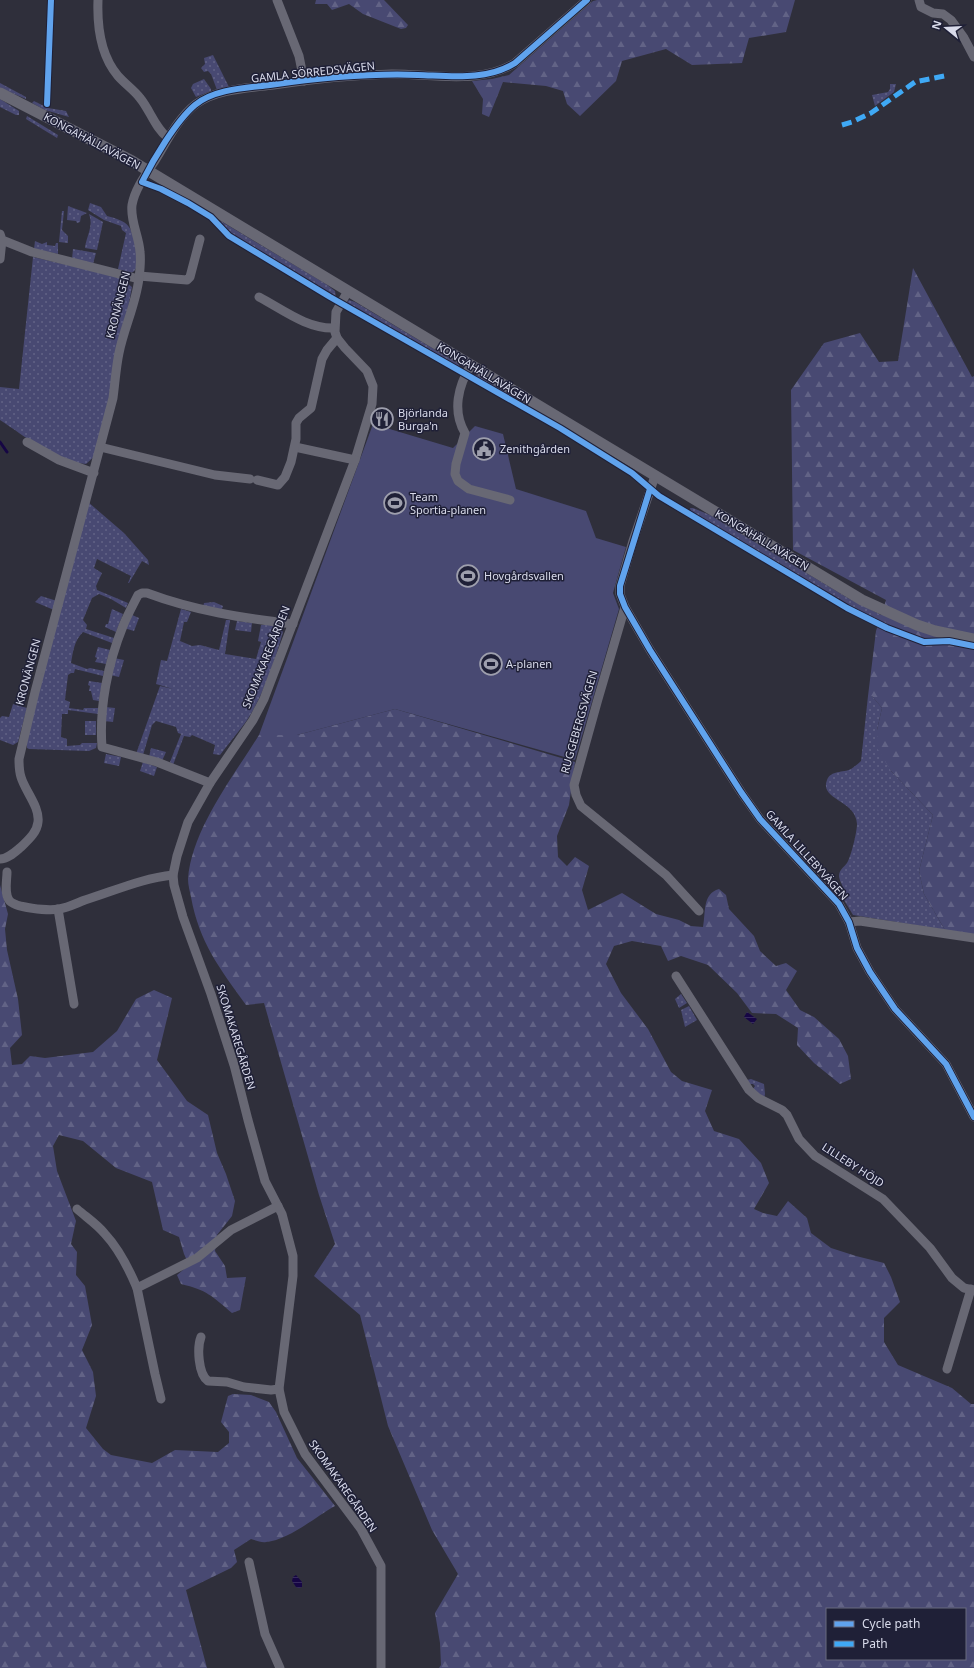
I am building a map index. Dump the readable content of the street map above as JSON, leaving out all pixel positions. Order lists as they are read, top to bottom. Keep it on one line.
{"streets":{"street":["GAMLA SÖRREDSVÄGEN","KONGAHÄLLAVÄGEN","KRONÄNGEN","SKOMAKAREGÅRDEN","RUGGEBERGSVÄGEN","GAMLA LILLEBYVÄGEN","LILLEBY HÖJD"]},"crossings":[["GAMLA SÖRREDSVÄGEN","KONGAHÄLLAVÄGEN"],["GAMLA SÖRREDSVÄGEN","KRONÄNGEN"],["KONGAHÄLLAVÄGEN","KRONÄNGEN"],["KONGAHÄLLAVÄGEN","GAMLA LILLEBYVÄGEN"],["RUGGEBERGSVÄGEN","GAMLA LILLEBYVÄGEN"]],"places":{"restaurant":["Björlanda Burga'n"],"public building":["Zenithgården"],"sports":["Team Sportia-planen","Hovgårdsvallen","A-planen"]},"legend":["Cycle path","Path"],"north":"left"}
